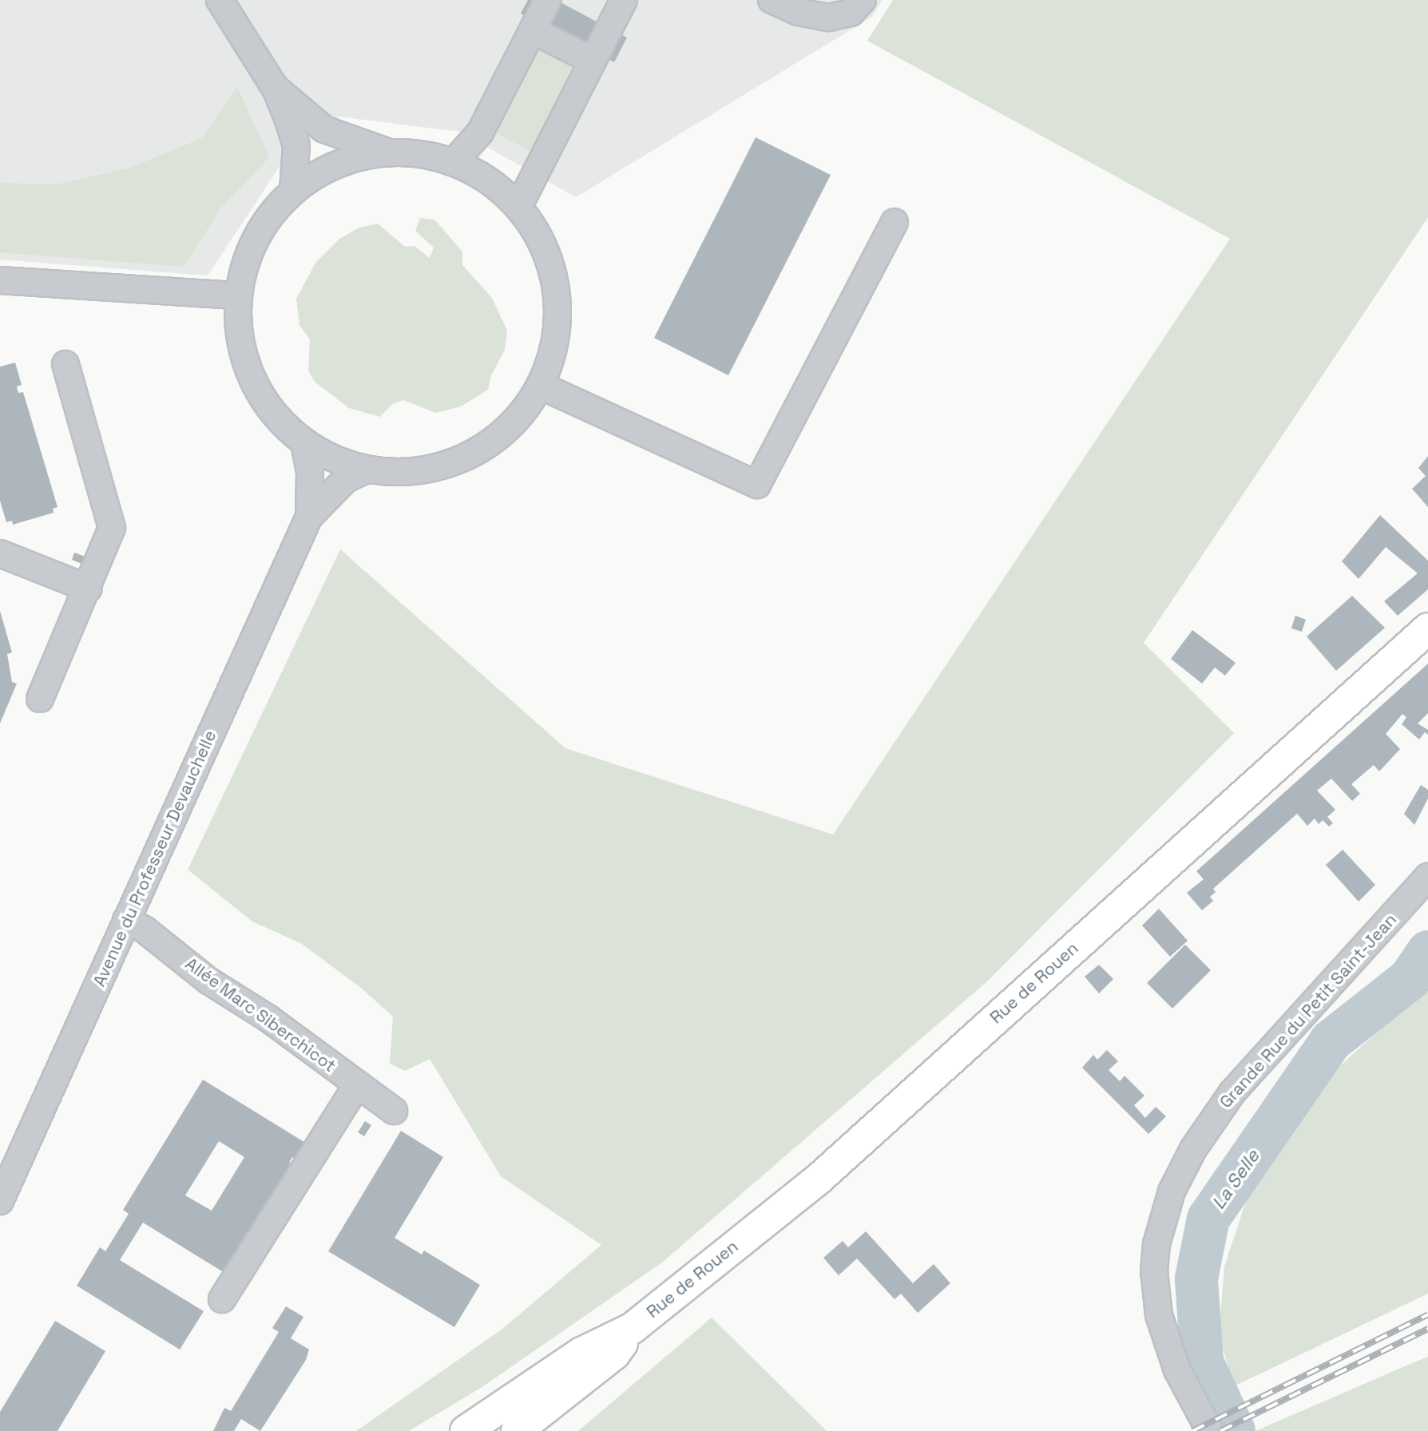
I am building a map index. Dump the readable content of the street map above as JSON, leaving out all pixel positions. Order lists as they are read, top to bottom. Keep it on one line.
{"streets":{"main road":["Rue de Rouen"],"street":["Avenue du Professeur Devauchelle","Grande Rue du Petit Saint-Jean","Allée Marc Siberchicot"]},"crossings":[["Avenue du Professeur Devauchelle","Allée Marc Siberchicot"]],"water":["La Selle"]}
